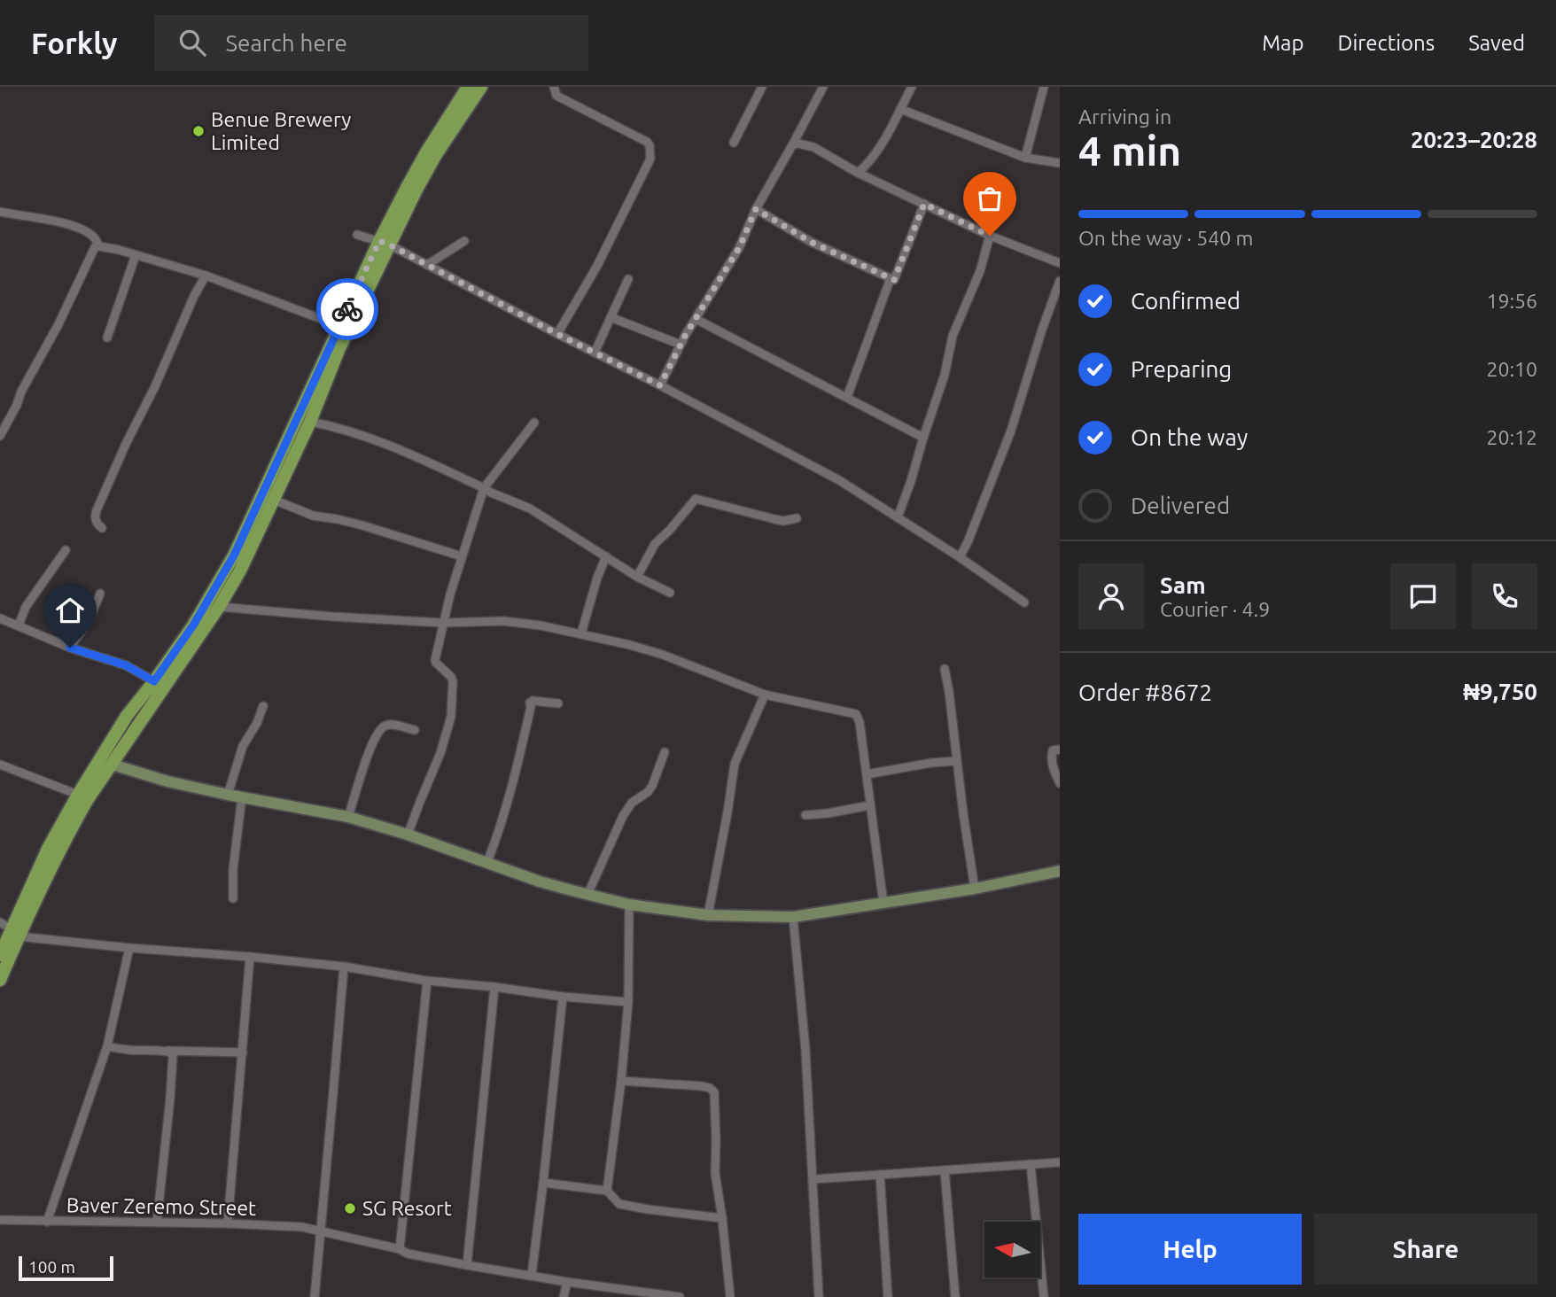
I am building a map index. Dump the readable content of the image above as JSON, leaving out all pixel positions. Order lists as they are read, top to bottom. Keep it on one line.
{"streets":{"street":["Baver Zeremo Street"]},"places":["Benue Brewery Limited","SG Resort"],"scale_bar":"100 m","north":"left","page":{"header":"Forkly","search":"Search here","nav":["Map","Directions","Saved"],"heading":["4 min","Arriving in","20:23–20:28"],"panel":["Sam","Courier · 4.9","Order #8672","₦9,750"],"bar":"On the way · 540 m","list":[["Confirmed","19:56"],["Preparing","20:10"],["On the way","20:12"],"Delivered"],"buttons":["Help","Share"],"scale":"100 m"}}
